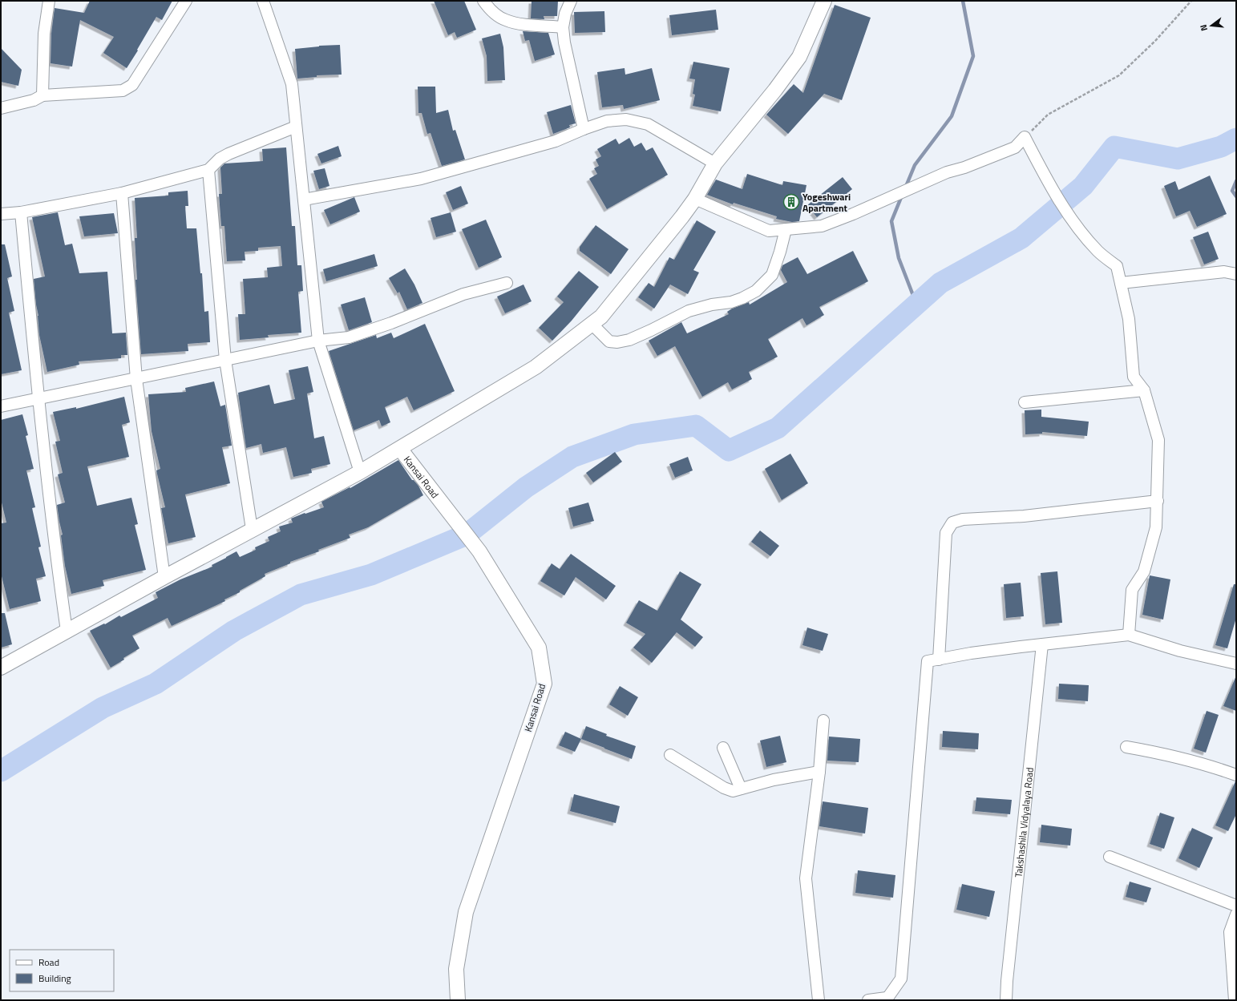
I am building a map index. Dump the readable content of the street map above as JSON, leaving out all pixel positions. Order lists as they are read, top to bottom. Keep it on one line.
{"streets":{"street":["Kansai Road","Takshashila Vidyalaya Road"]},"places":{"building":["Yogeshwari Apartment"]},"legend":["Road","Building"],"north":"left"}
